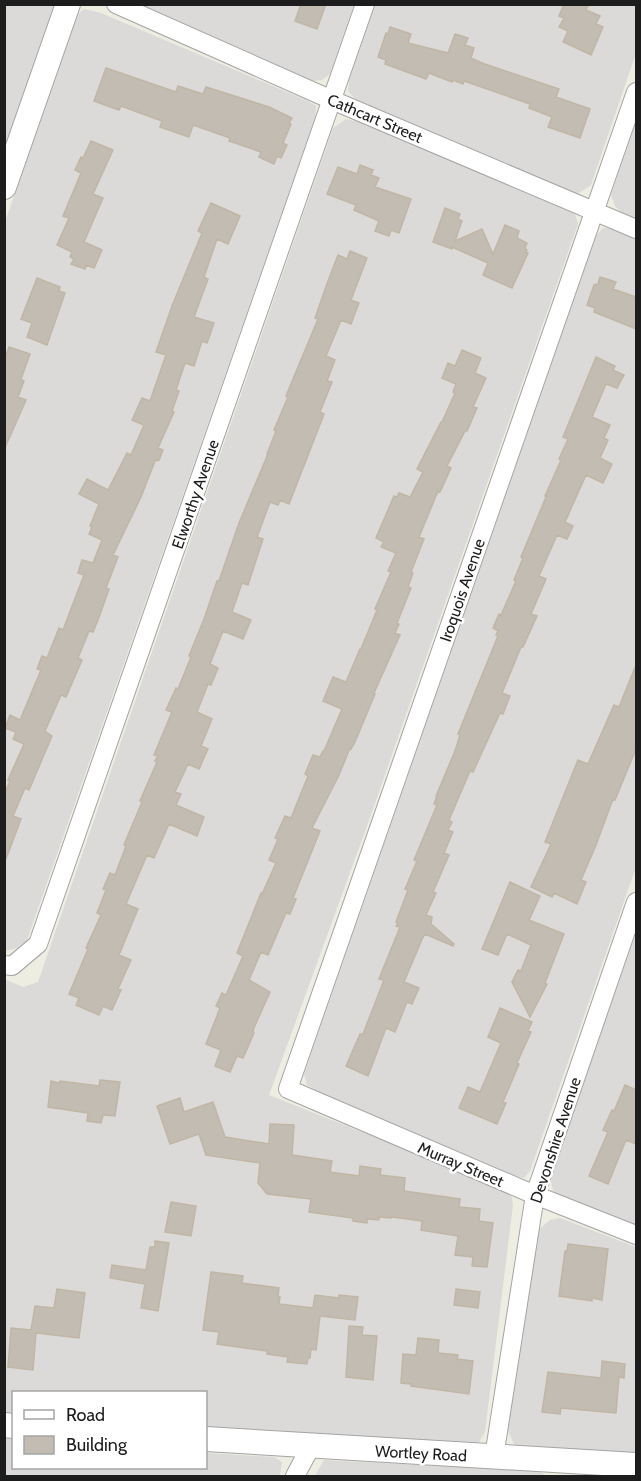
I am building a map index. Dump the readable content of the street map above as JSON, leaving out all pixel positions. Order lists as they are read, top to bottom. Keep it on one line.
{"streets":{"street":["Cathcart Street","Elworthy Avenue","Iroquois Avenue","Devonshire Avenue","Murray Street","Wortley Road"]},"crossings":[["Cathcart Street","Elworthy Avenue"],["Cathcart Street","Iroquois Avenue"],["Iroquois Avenue","Murray Street"],["Devonshire Avenue","Murray Street"],["Devonshire Avenue","Wortley Road"]],"legend":["Road","Building"]}
